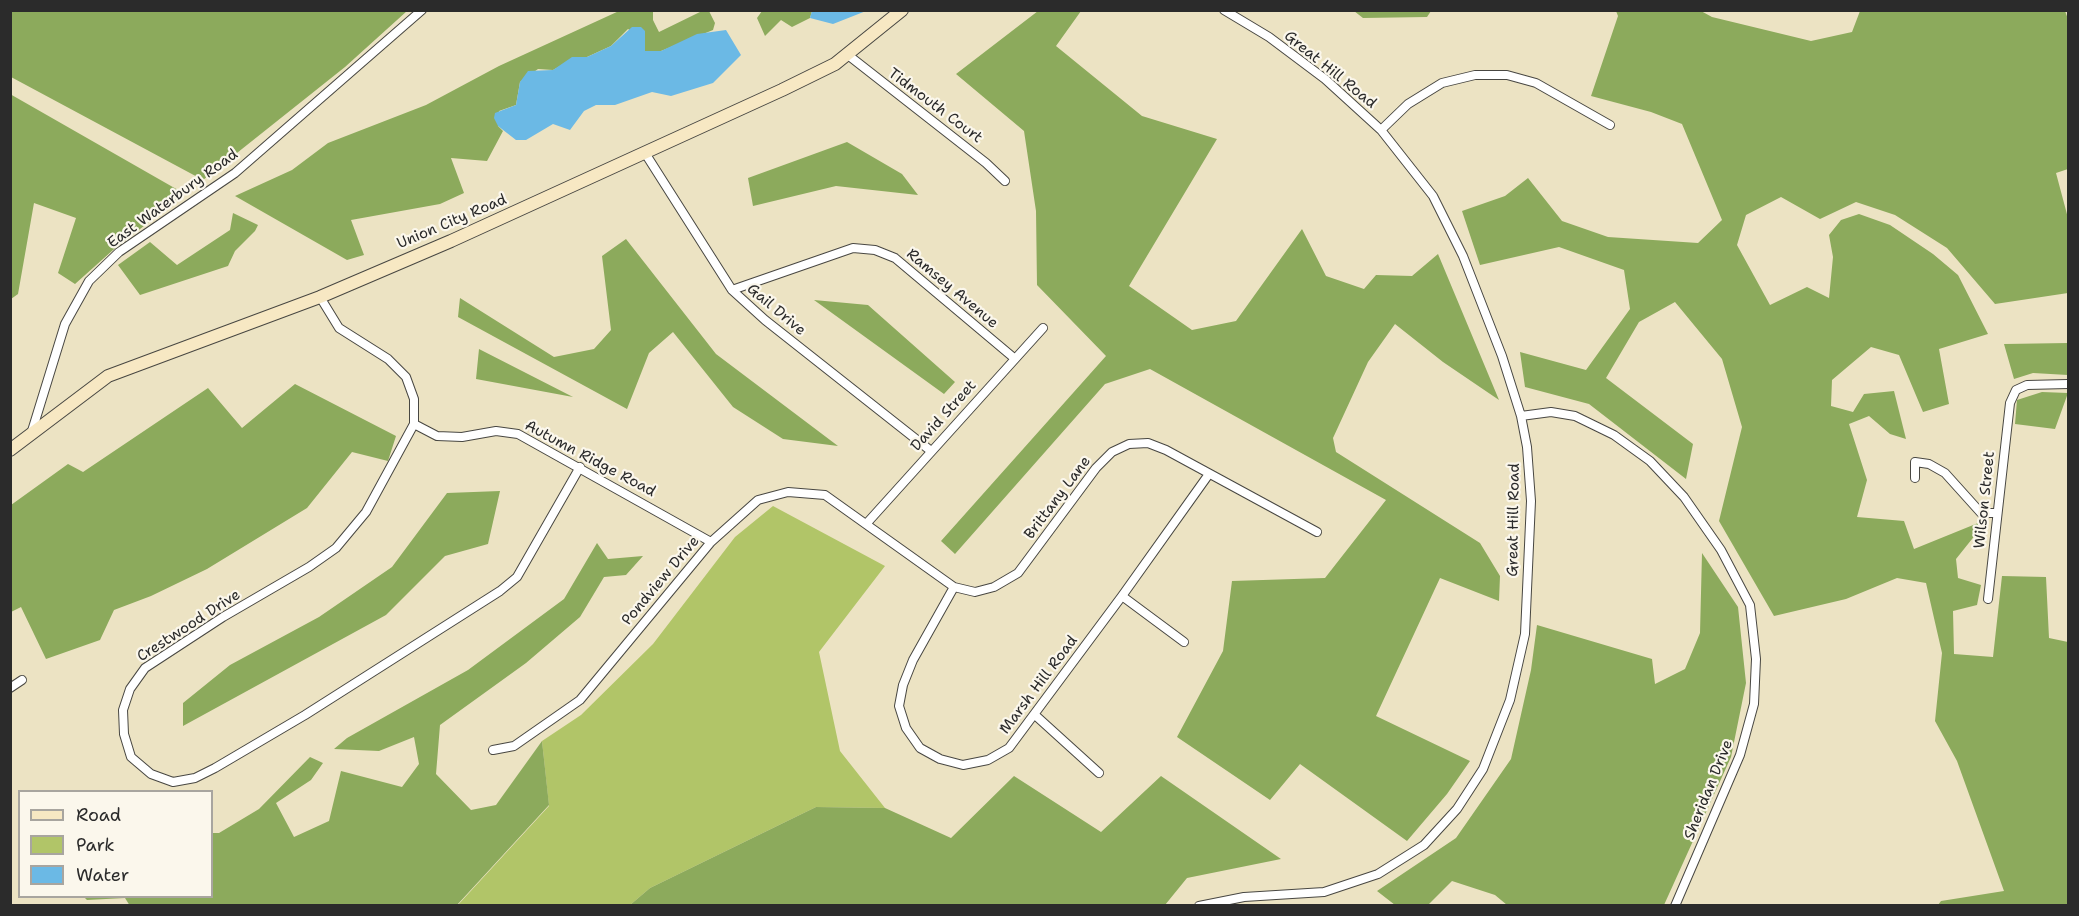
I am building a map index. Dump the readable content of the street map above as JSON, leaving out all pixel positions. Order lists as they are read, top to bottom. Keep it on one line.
{"streets":{"main road":["Union City Road"],"street":["Great Hill Road","Tidmouth Court","East Waterbury Road","Ramsey Avenue","Gail Drive","David Street","Autumn Ridge Road","Brittany Lane","Wilson Street","Pondview Drive","Crestwood Drive","Marsh Hill Road","Sheridan Drive"]},"crossings":[["Great Hill Road","Sheridan Drive"],["Tidmouth Court","Union City Road"],["East Waterbury Road","Union City Road"],["Union City Road","Gail Drive"],["Ramsey Avenue","Gail Drive"],["Ramsey Avenue","David Street"],["Gail Drive","David Street"],["David Street","Pondview Drive"],["Autumn Ridge Road","Pondview Drive"],["Autumn Ridge Road","Crestwood Drive"],["Brittany Lane","Marsh Hill Road"]],"legend":["Road","Park","Water"]}
